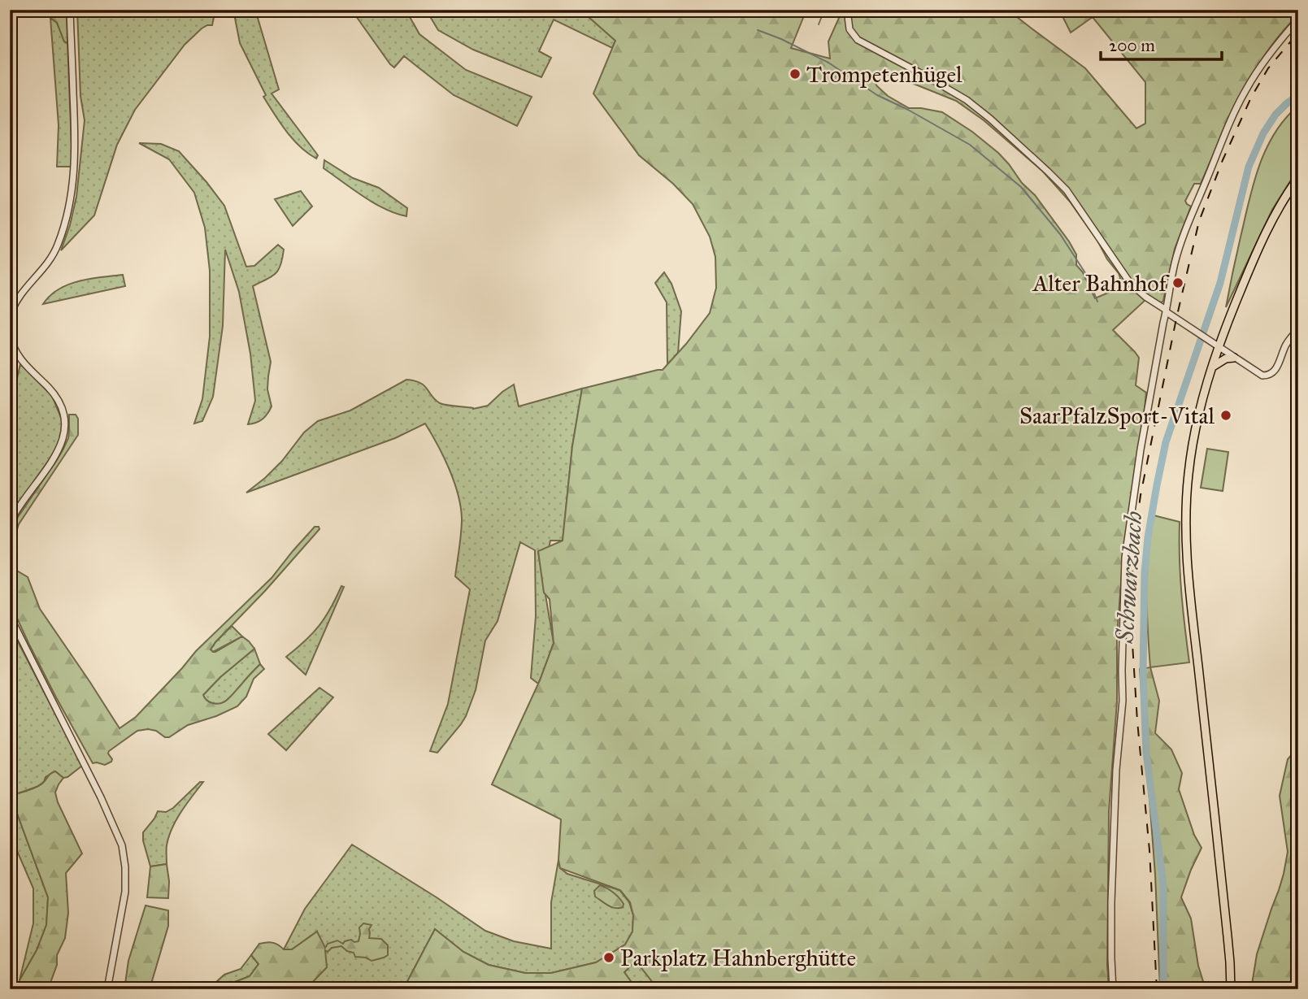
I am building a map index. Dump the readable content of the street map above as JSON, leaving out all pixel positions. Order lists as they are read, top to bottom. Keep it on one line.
{"water":["Schwarzbach"],"places":["Trompetenhügel","Alter Bahnhof","SaarPfalzSport-Vital","Parkplatz Hahnberghütte"],"scale_bar":"200 m"}
